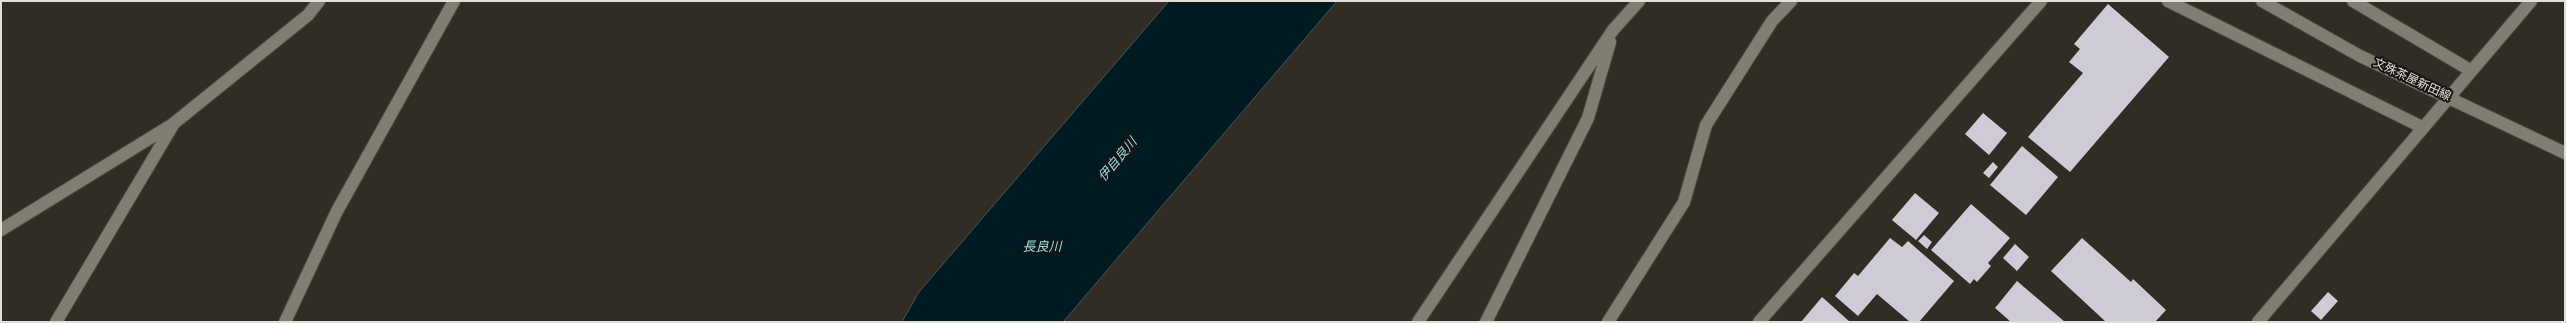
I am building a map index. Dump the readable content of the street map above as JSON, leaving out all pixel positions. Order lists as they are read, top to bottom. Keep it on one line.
{"streets":{"street":["文殊茶屋新田線"]},"water":["伊自良川","長良川"]}
